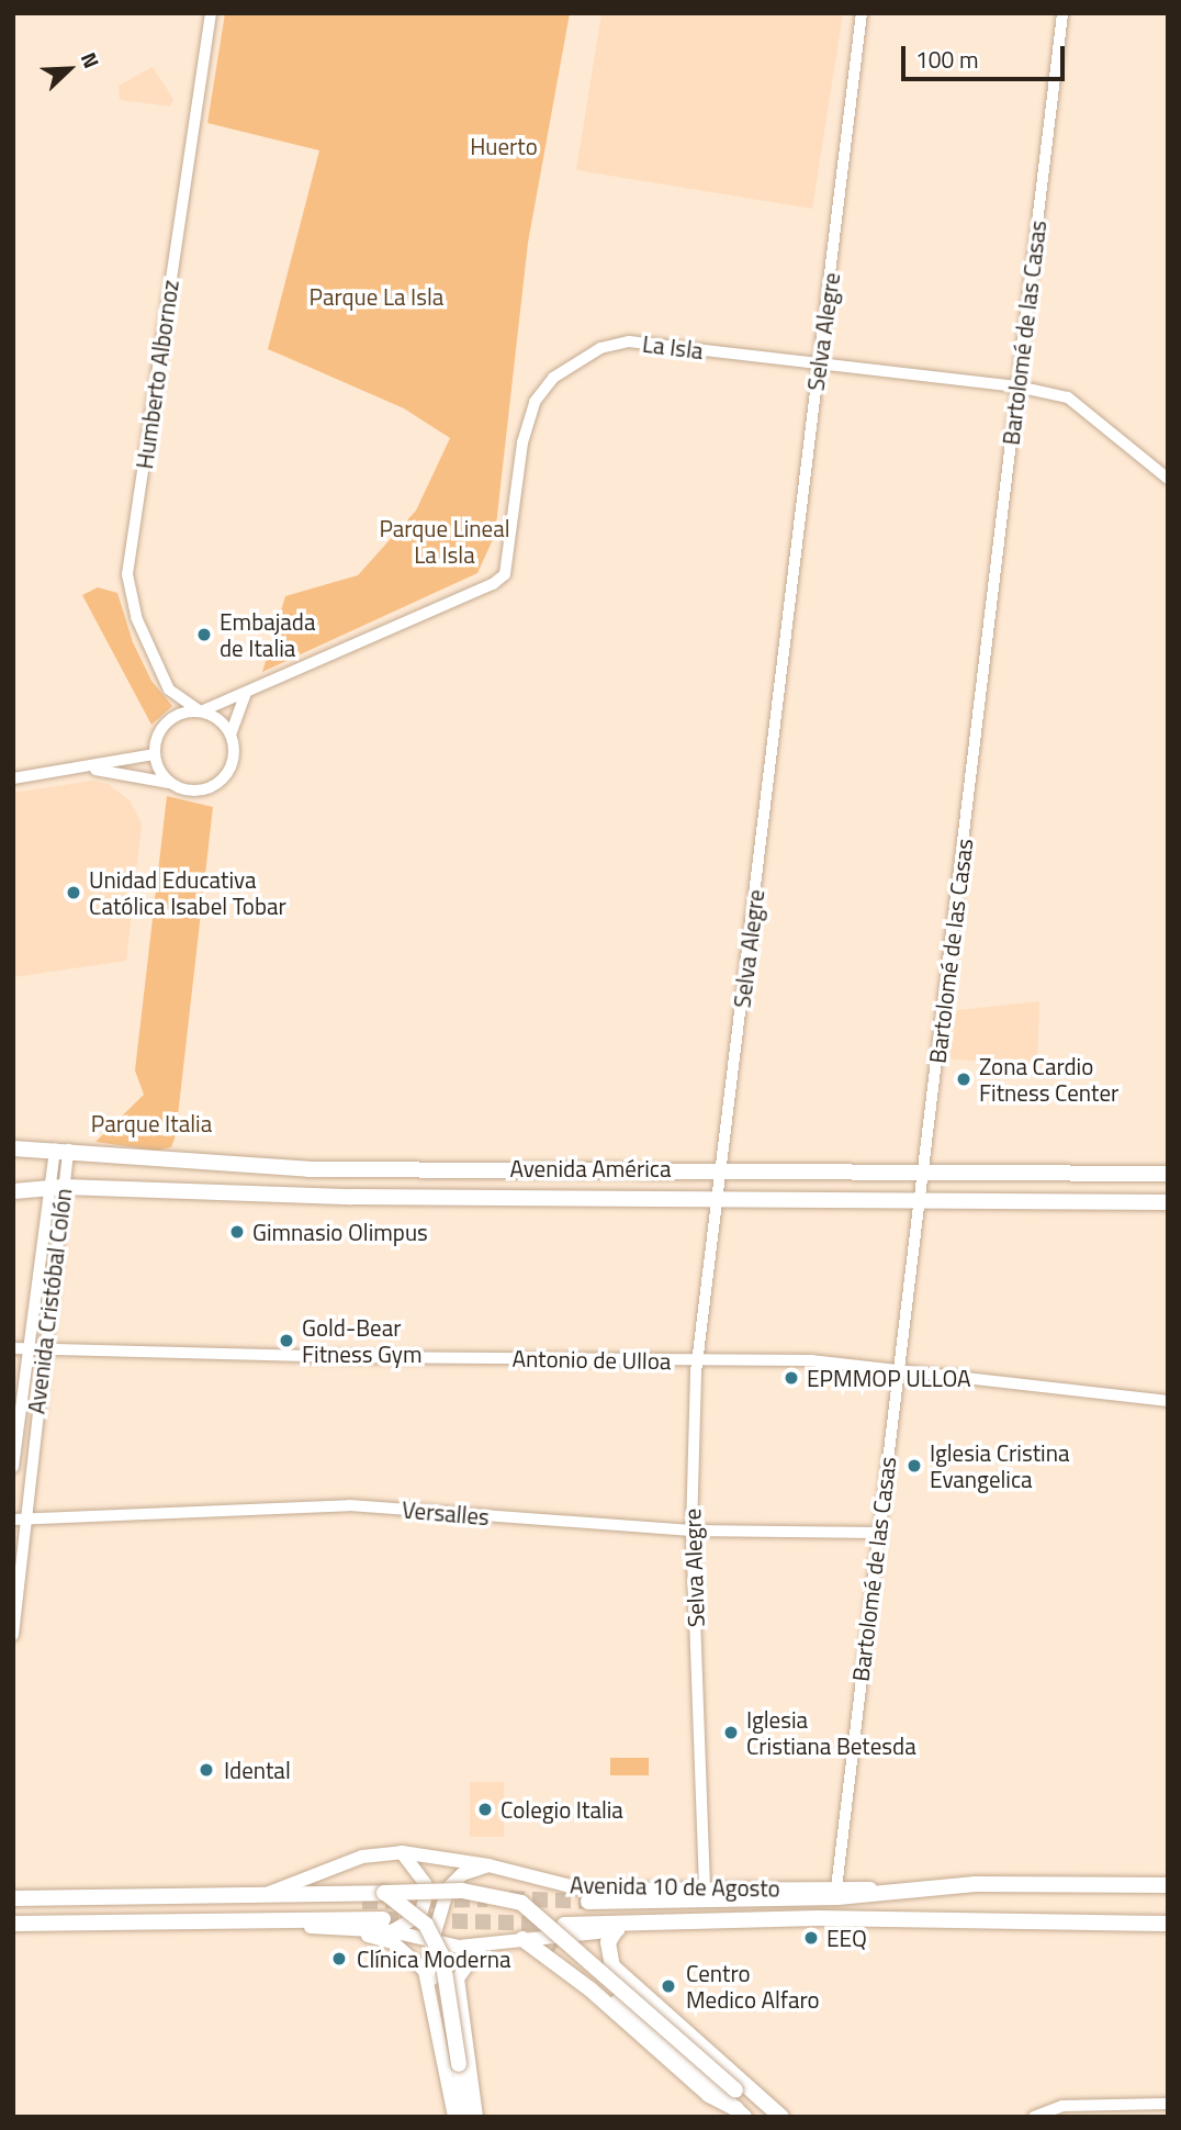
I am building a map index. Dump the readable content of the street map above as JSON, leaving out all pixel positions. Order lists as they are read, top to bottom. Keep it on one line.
{"streets":{"main road":["Avenida América","Avenida 10 de Agosto"],"street":["Selva Alegre","Bartolomé de las Casas","La Isla","Humberto Albornoz","Avenida Cristóbal Colón","Antonio de Ulloa","Versalles"]},"crossings":[["Selva Alegre","La Isla"],["Selva Alegre","Avenida América"],["Selva Alegre","Antonio de Ulloa"],["Selva Alegre","Versalles"],["Selva Alegre","Avenida 10 de Agosto"],["Bartolomé de las Casas","La Isla"],["Bartolomé de las Casas","Avenida América"],["Bartolomé de las Casas","Antonio de Ulloa"],["Bartolomé de las Casas","Versalles"],["Bartolomé de las Casas","Avenida 10 de Agosto"],["La Isla","Humberto Albornoz"],["Avenida América","Avenida Cristóbal Colón"],["Avenida Cristóbal Colón","Antonio de Ulloa"],["Avenida Cristóbal Colón","Versalles"]],"parks":["Huerto","Parque La Isla","Parque Lineal La Isla","Parque Italia"],"places":["Embajada de Italia","Unidad Educativa Católica Isabel Tobar","Zona Cardio Fitness Center","Gimnasio Olimpus","Gold-Bear Fitness Gym","EPMMOP ULLOA","Iglesia Cristina Evangelica","Iglesia Cristiana Betesda","Idental","Colegio Italia","EEQ","Clínica Moderna","Centro Medico Alfaro"],"scale_bar":"100 m","north":"top right"}
